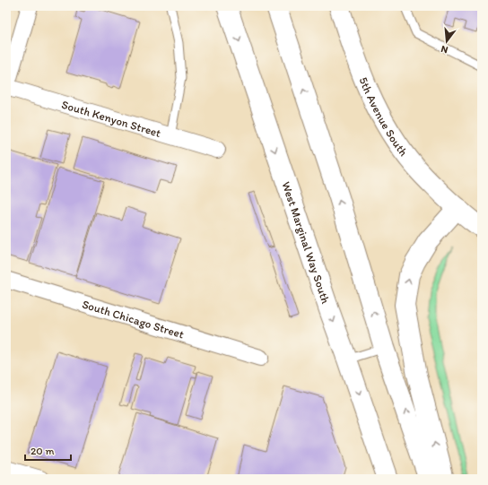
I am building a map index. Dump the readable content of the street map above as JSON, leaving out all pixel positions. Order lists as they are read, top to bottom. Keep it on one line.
{"streets":{"main road":["5th Avenue South","West Marginal Way South"],"street":["South Kenyon Street","South Chicago Street"]},"scale_bar":"20 m","north":"bottom"}
